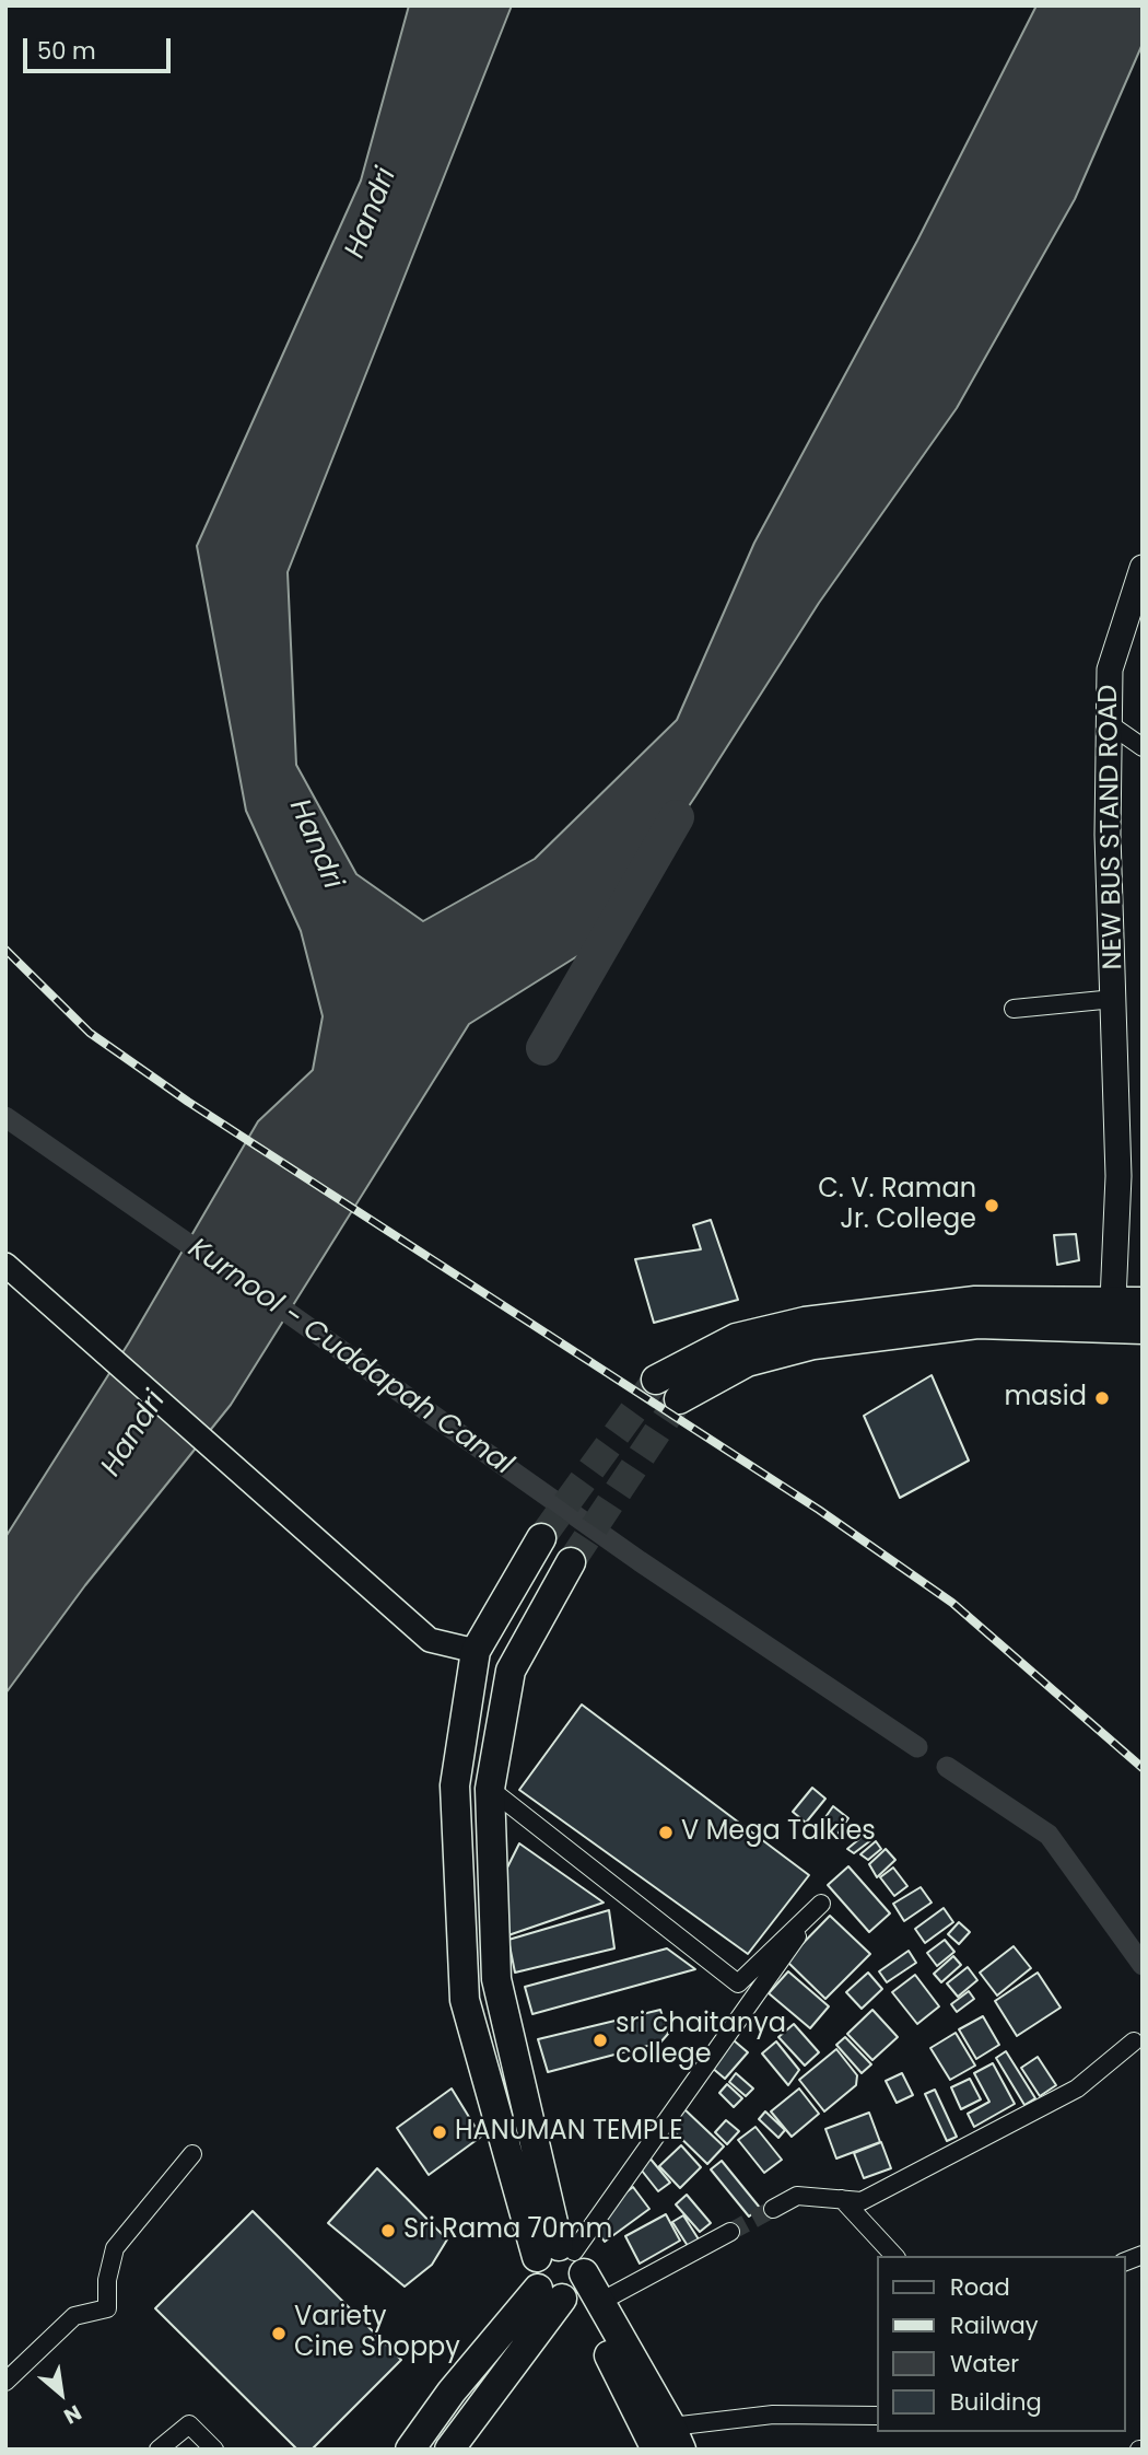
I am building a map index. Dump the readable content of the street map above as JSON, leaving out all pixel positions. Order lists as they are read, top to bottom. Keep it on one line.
{"streets":{"main road":["NEW BUS STAND ROAD"]},"water":["Handri","Kurnool - Cuddapah Canal"],"places":["C. V. Raman Jr. College","masid","V Mega Talkies","sri chaitanya college","HANUMAN TEMPLE","Sri Rama 70mm","Variety Cine Shoppy"],"legend":["Road","Railway","Water","Building"],"scale_bar":"50 m","north":"bottom right"}
